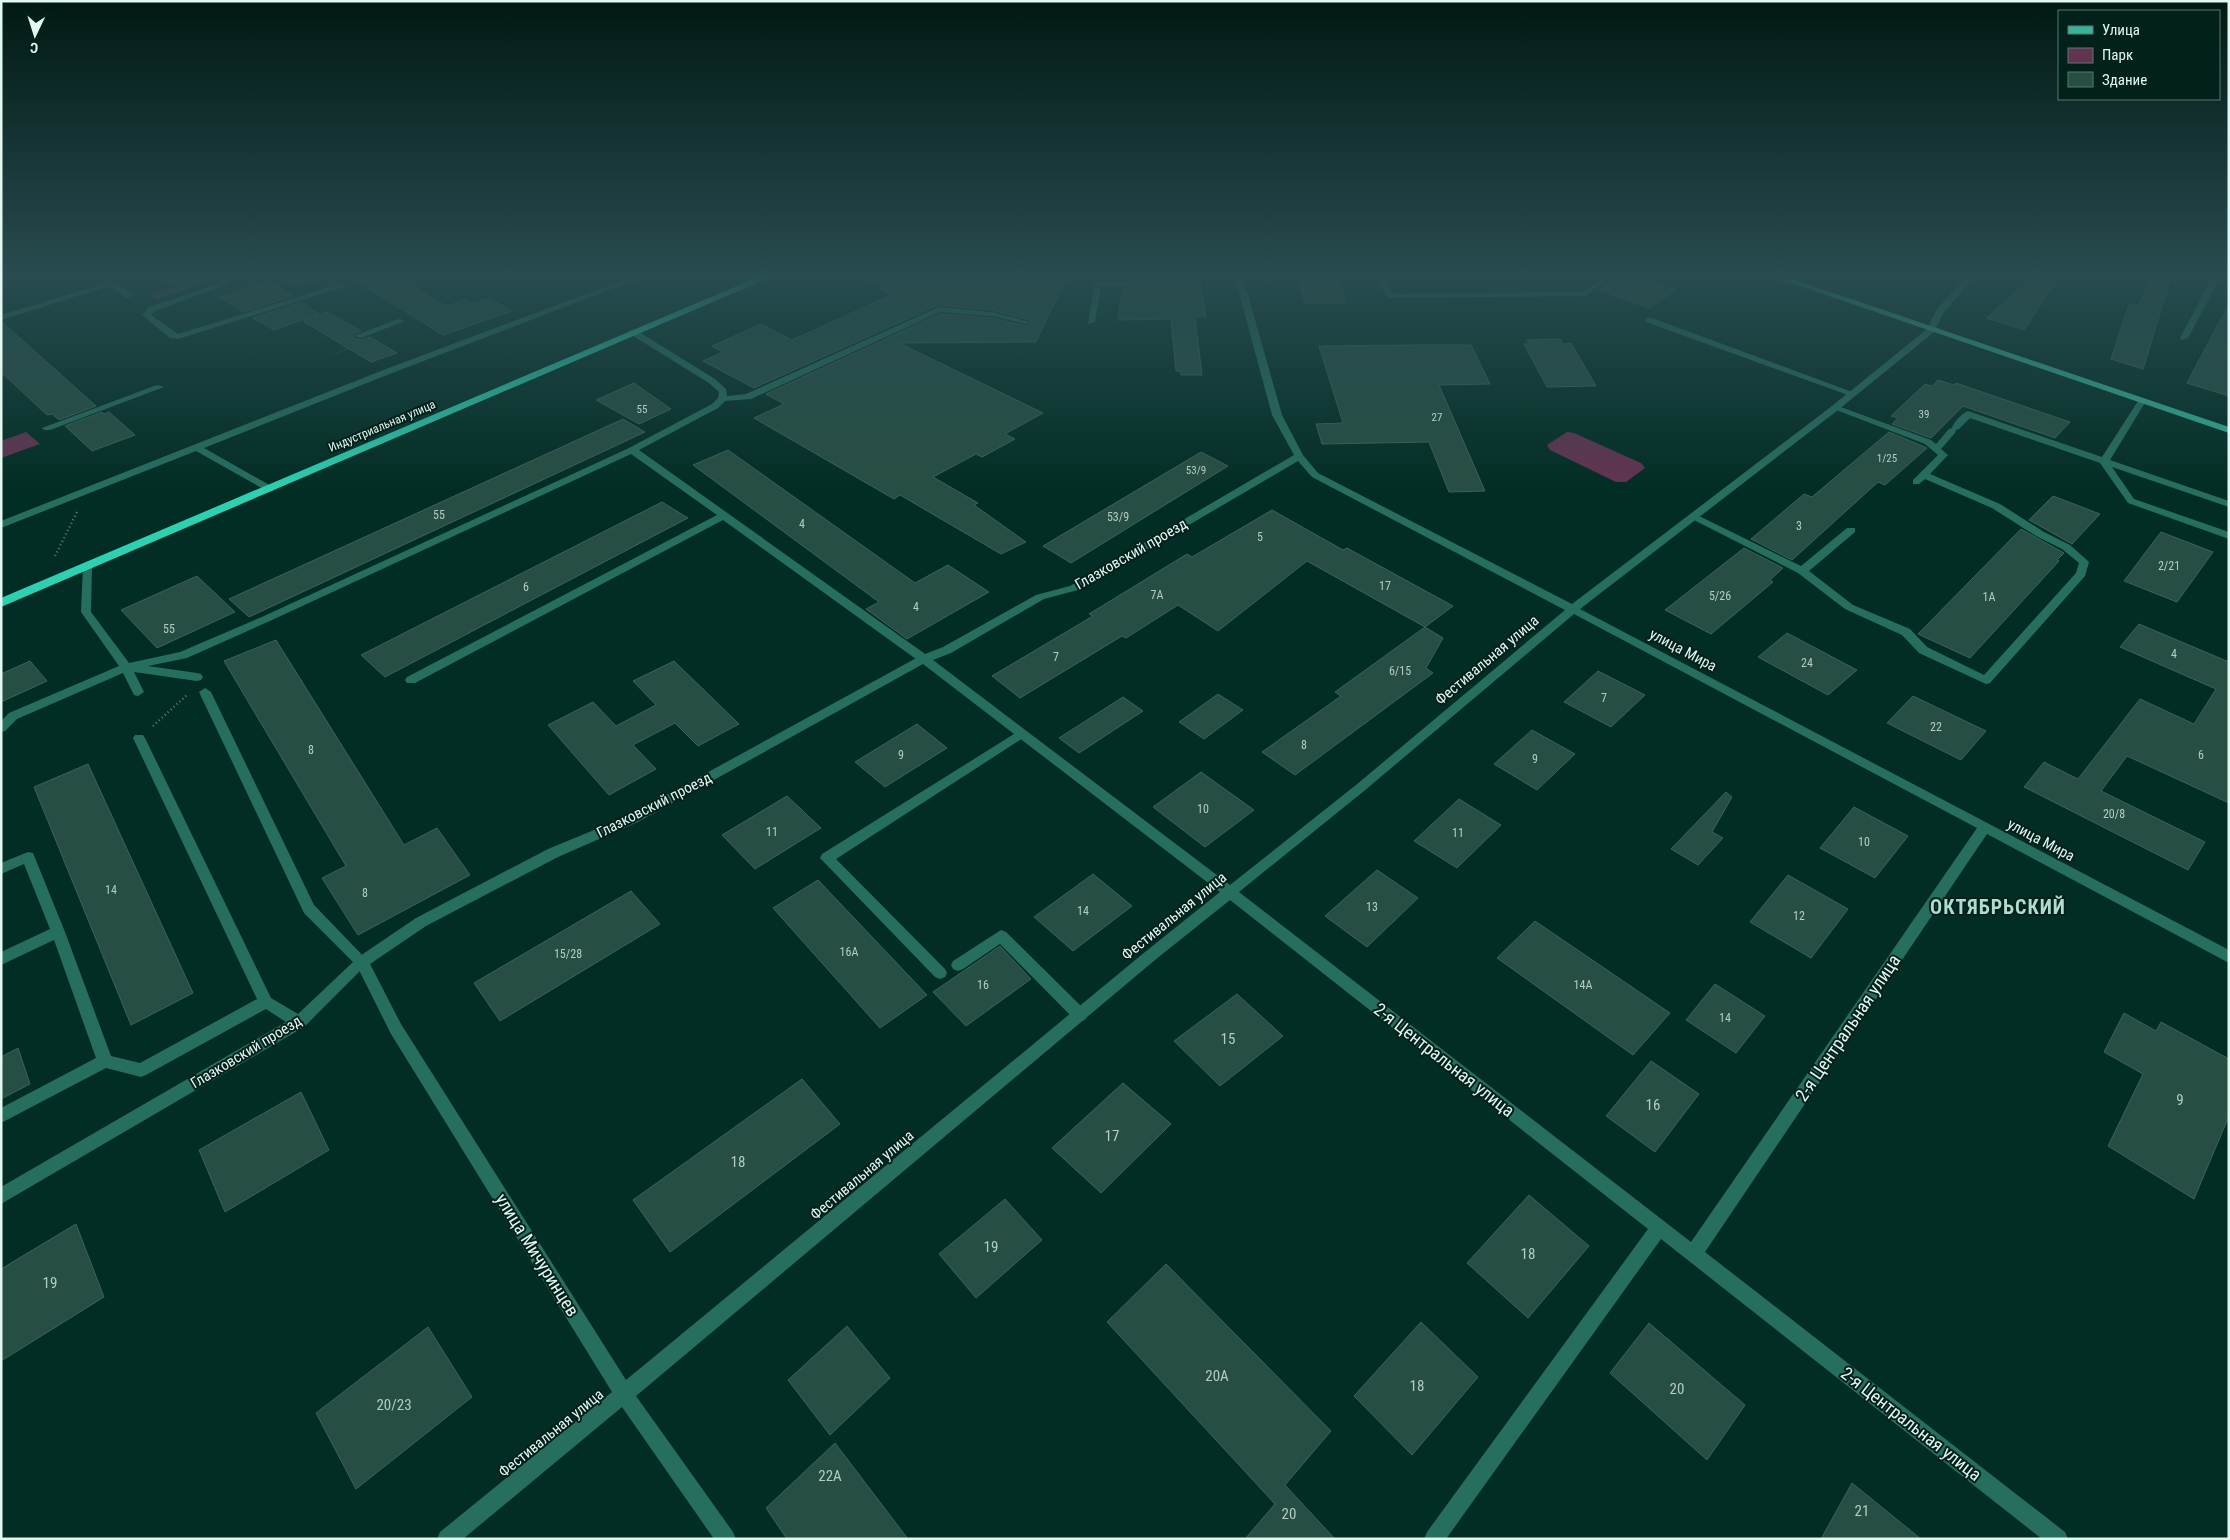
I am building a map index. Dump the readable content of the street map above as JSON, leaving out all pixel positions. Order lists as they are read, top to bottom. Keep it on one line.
{"streets":{"highway":["Индустриальная улица"],"street":["Глазковский проезд","улица Мира","Фестивальная улица","2-я Центральная улица","улица Мичуринцев"]},"crossings":[["Глазковский проезд","улица Мира"],["Глазковский проезд","2-я Центральная улица"],["Глазковский проезд","улица Мичуринцев"],["улица Мира","Фестивальная улица"],["улица Мира","2-я Центральная улица"],["Фестивальная улица","2-я Центральная улица"],["Фестивальная улица","улица Мичуринцев"]],"districts":["ОКТЯБРЬСКИЙ"],"house_numbers":["55","39","27","1/25","53/9","55","53/9","4","3","5","2/21","17","6","7А","5/26","1А","4","55","4","7","24","6/15","7","22","8","8","9","6","9","10","20/8","11","11","10","14","8","13","14","12","16А","15/28","16","14А","14","15","9","16","17","18","19","18","19","20А","18","20","20/23","22А","21","20"],"legend":["Улица","Парк","Здание"],"north":"bottom"}
